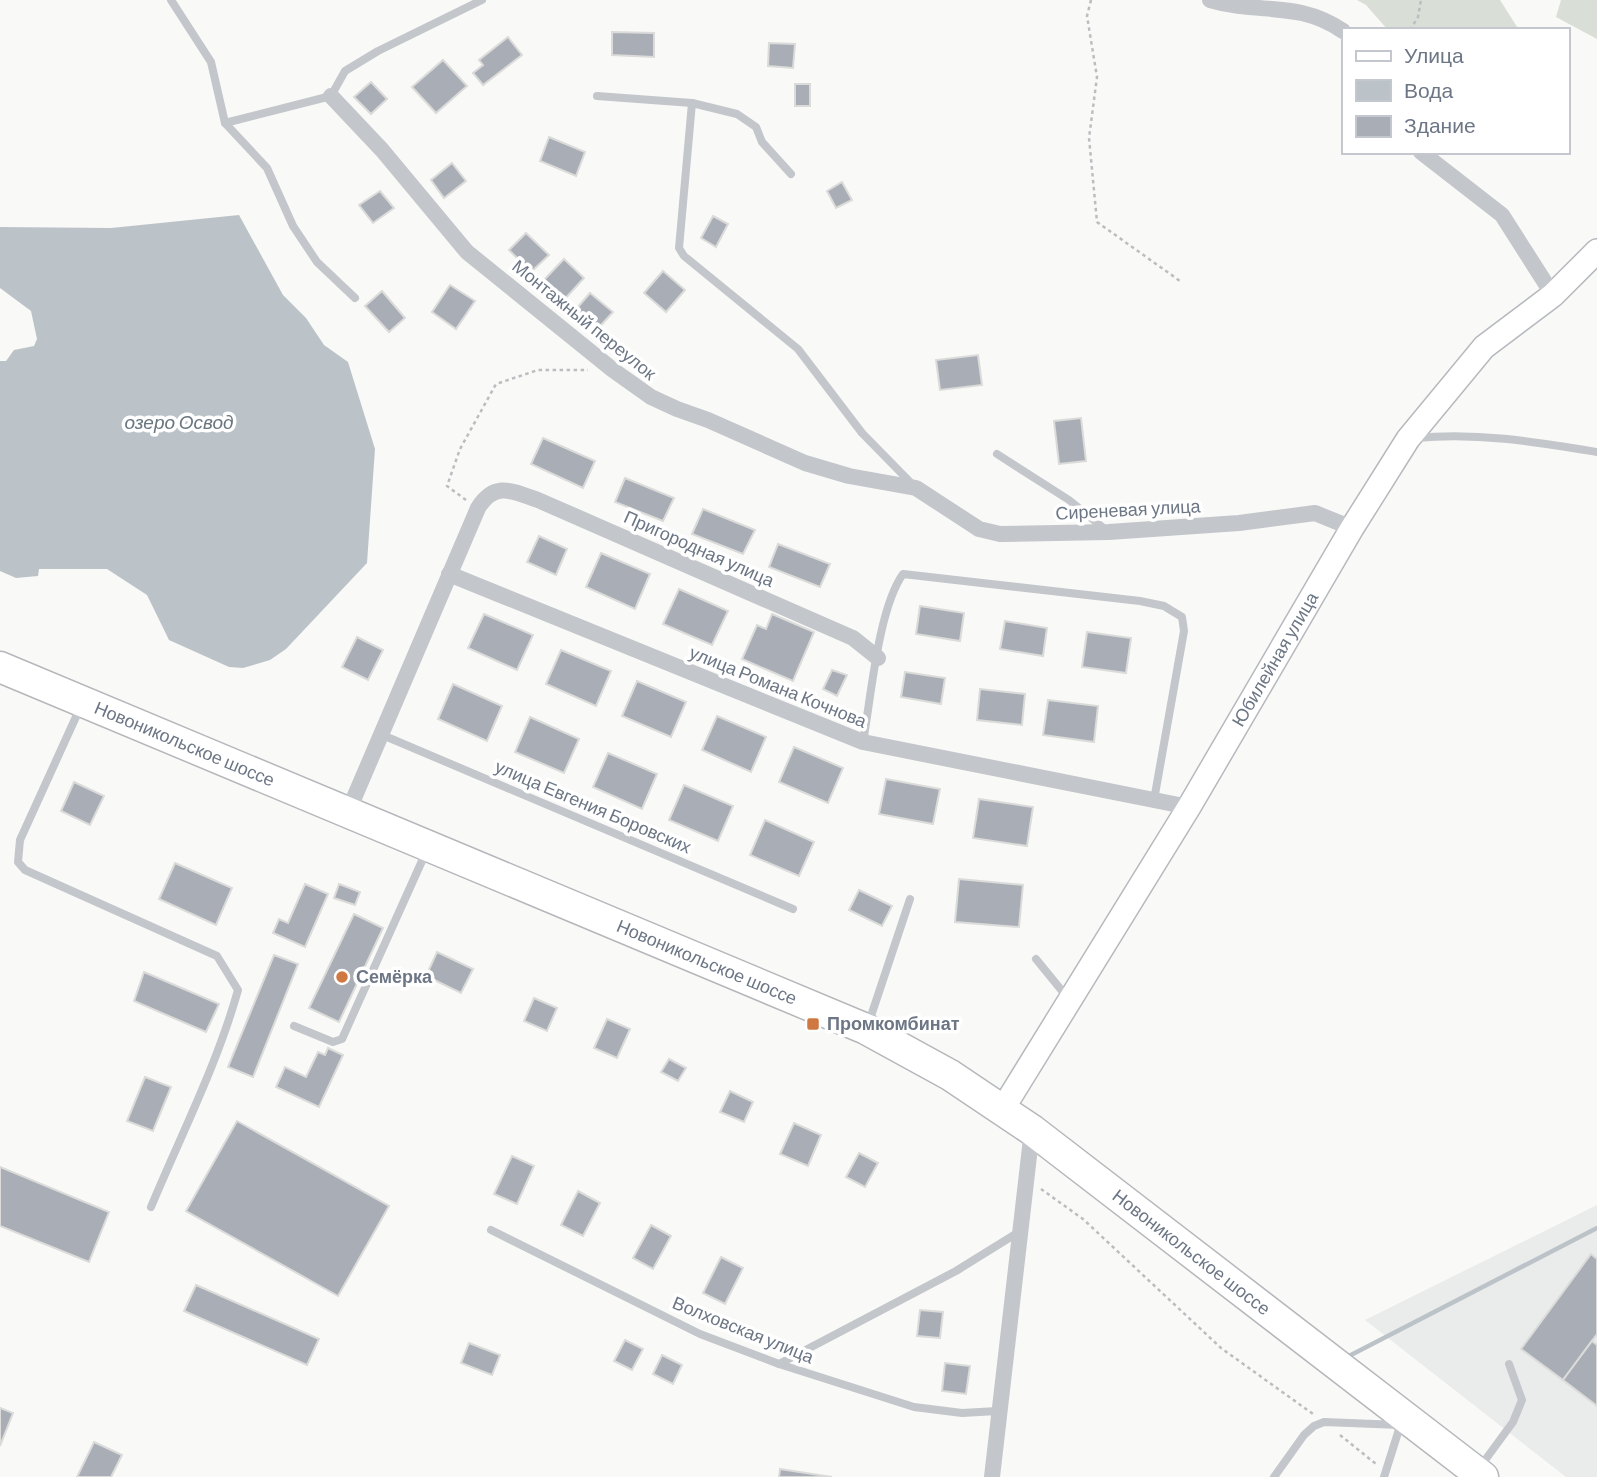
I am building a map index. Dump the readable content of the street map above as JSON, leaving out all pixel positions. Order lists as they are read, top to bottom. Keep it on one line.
{"streets":{"highway":["Новоникольское шоссе"],"street":["Монтажный переулок","Сиреневая улица","Пригородная улица","Юбилейная улица","улица Романа Кочнова"],"lane":["улица Евгения Боровских","Волховская улица"]},"crossings":[["Монтажный переулок","Сиреневая улица"],["Сиреневая улица","Юбилейная улица"],["Юбилейная улица","улица Романа Кочнова"],["Юбилейная улица","Новоникольское шоссе"]],"water":["озеро Освод"],"places":{"other":["Семёрка"],"transit":["Промкомбинат"]},"legend":["Улица","Вода","Здание"]}
